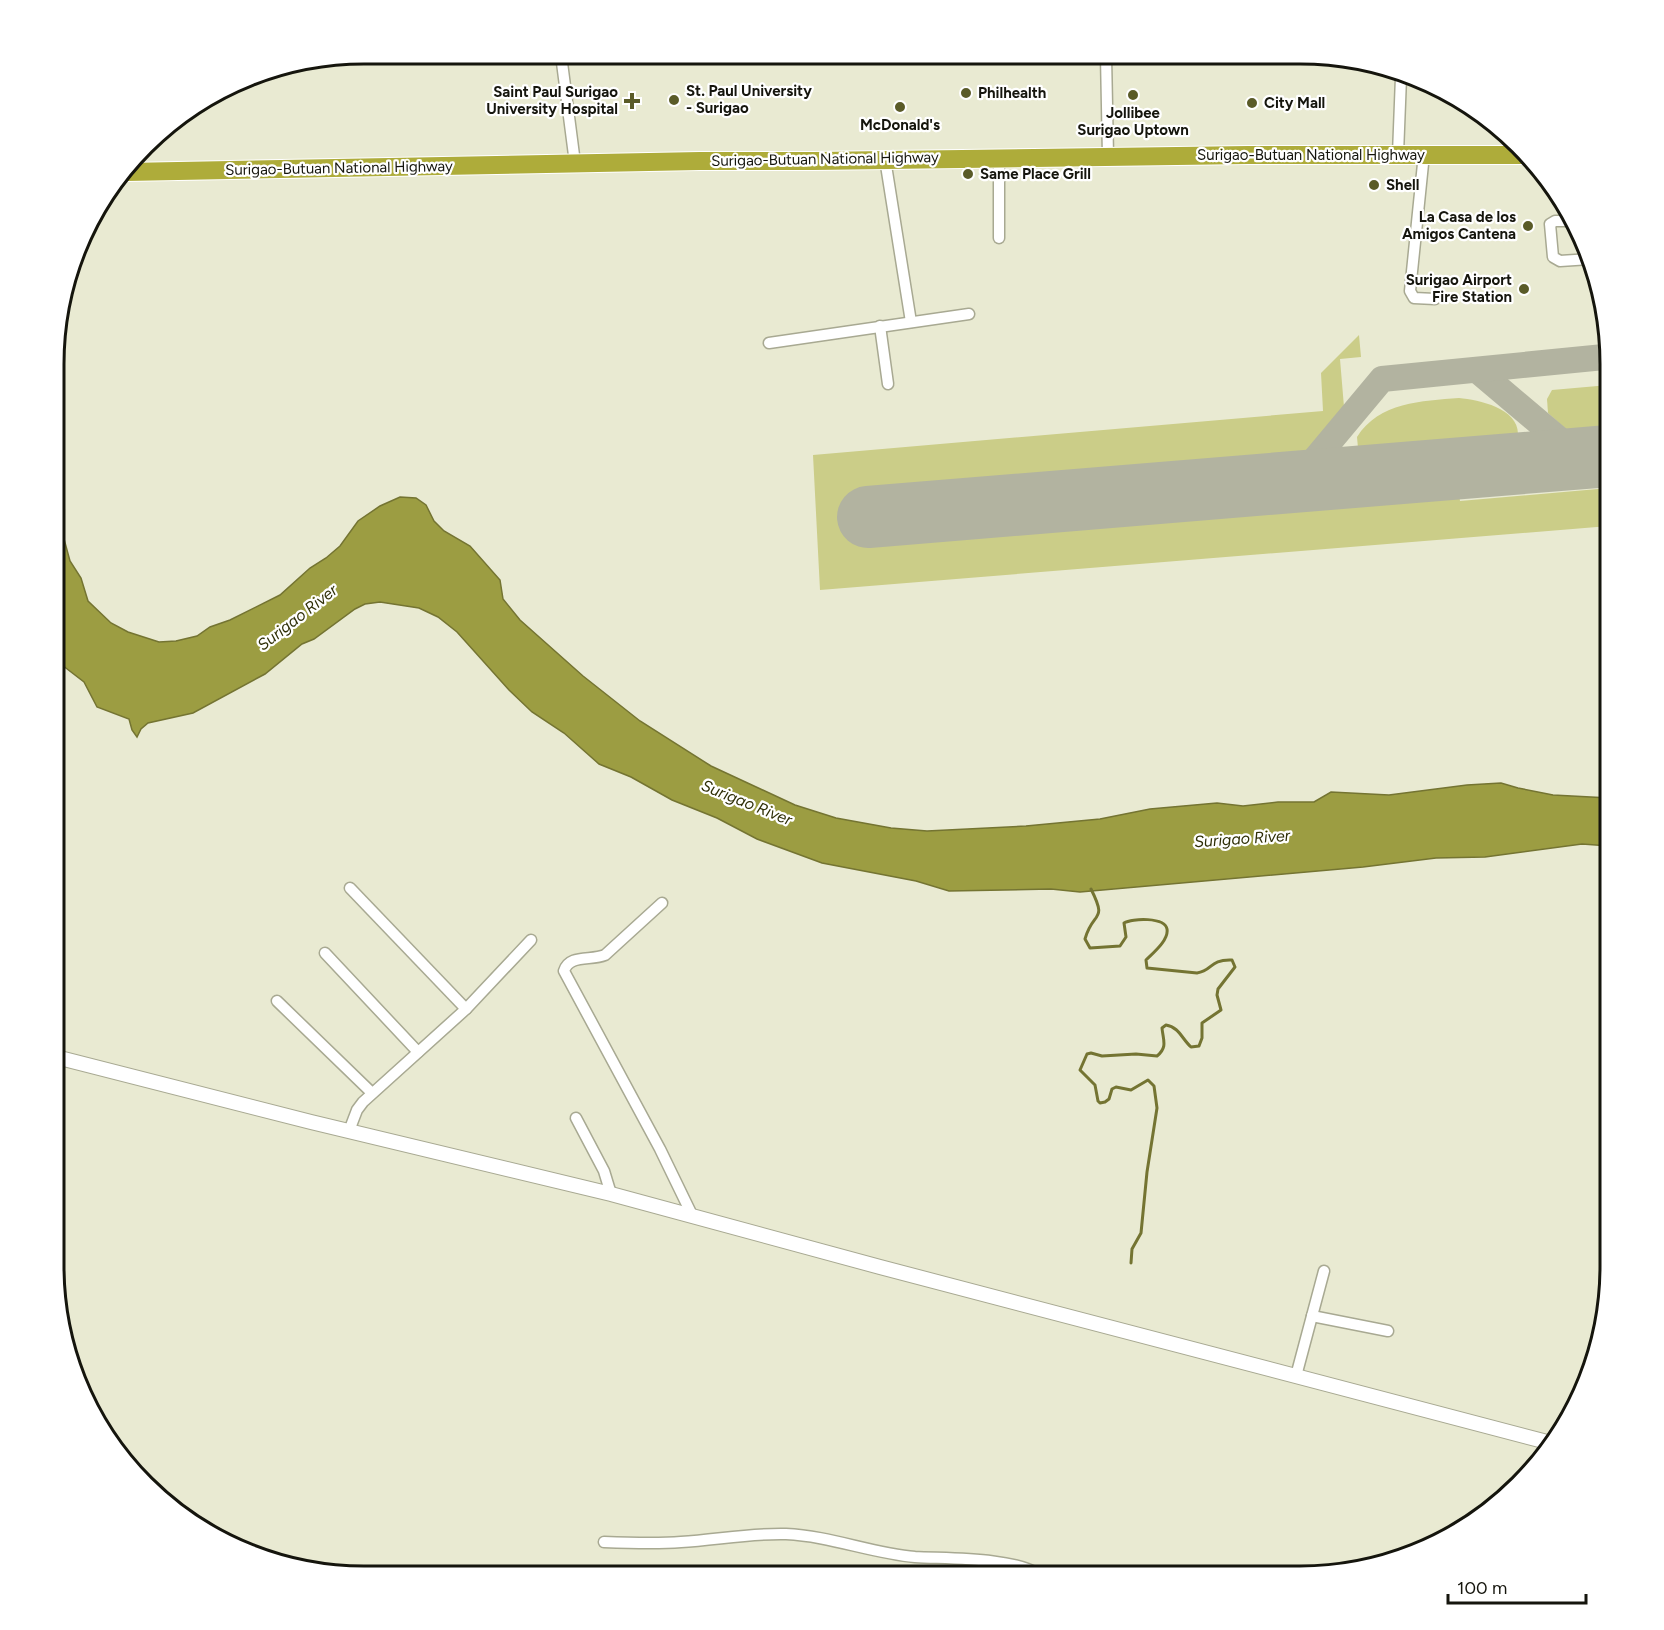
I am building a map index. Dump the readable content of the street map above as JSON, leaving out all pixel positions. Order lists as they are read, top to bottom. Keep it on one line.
{"streets":{"highway":["Surigao-Butuan National Highway"]},"water":["Surigao River"],"places":{"other":["Philhealth","Jollibee Surigao Uptown","St. Paul University - Surigao","City Mall","McDonald's","Same Place Grill","Shell","La Casa de los Amigos Cantena","Surigao Airport Fire Station"],"health":["Saint Paul Surigao University Hospital"]},"scale_bar":"100 m"}
